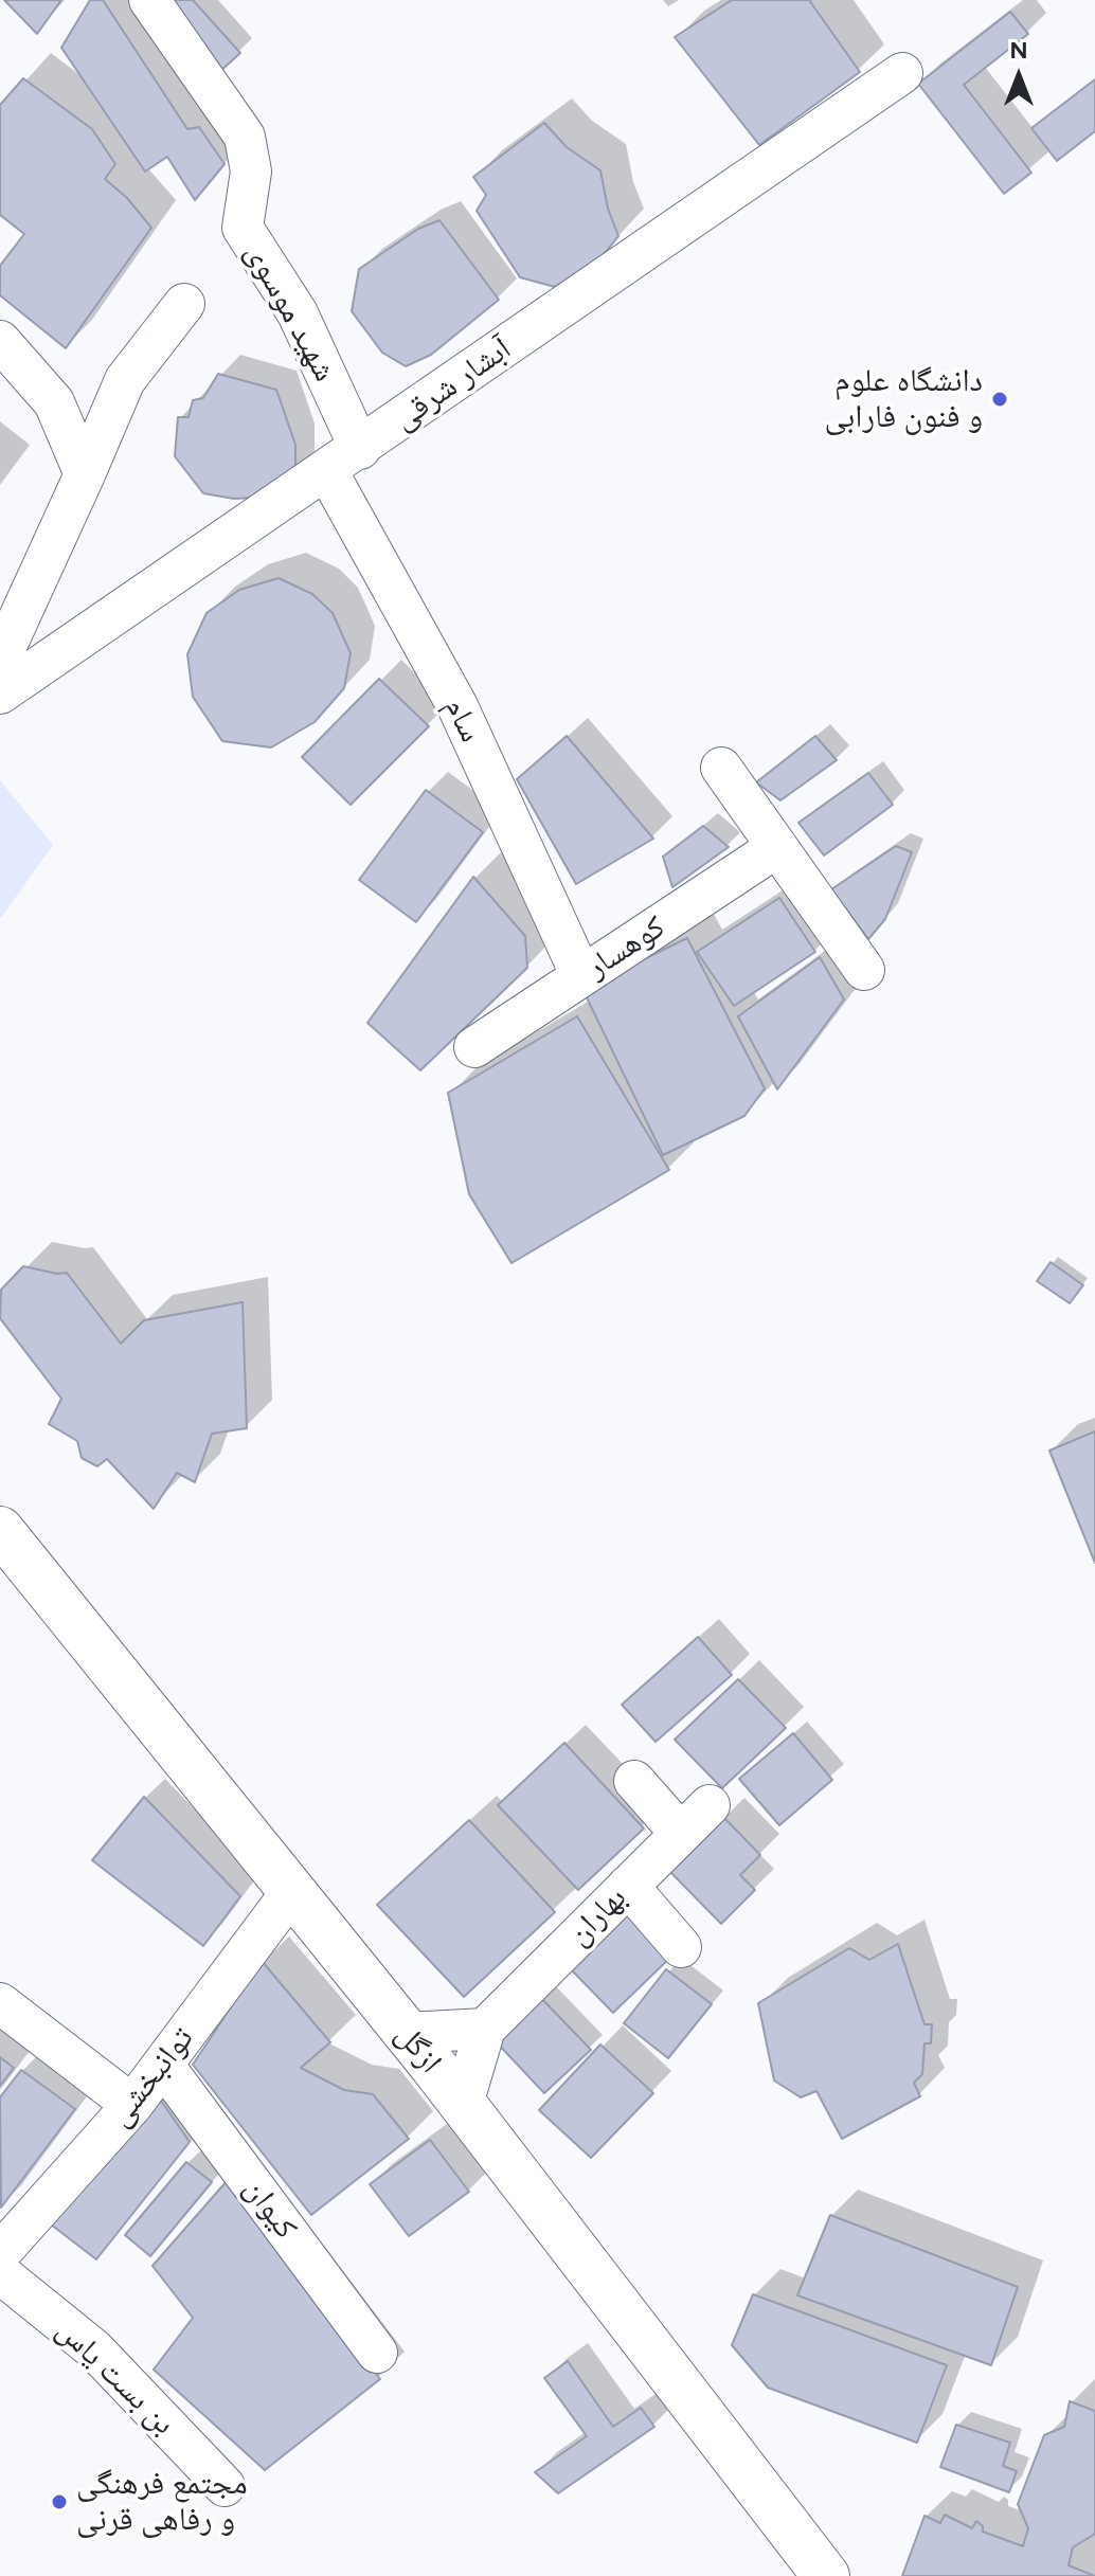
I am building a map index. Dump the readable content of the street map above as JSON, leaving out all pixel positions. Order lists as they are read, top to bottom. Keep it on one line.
{"streets":{"main road":["ازگل"],"street":["شهید موسوی","آبشار شرقی","سام","کوهسار","بهاران","توانبخشی","کیوان","بن بست یاس"]},"crossings":[["شهید موسوی","آبشار شرقی"],["آبشار شرقی","سام"],["سام","کوهسار"],["ازگل","توانبخشی"],["توانبخشی","کیوان"]],"places":["دانشگاه علوم و فنون فارابی","مجتمع فرهنگی و رفاهی قرنی"],"north":"top"}
